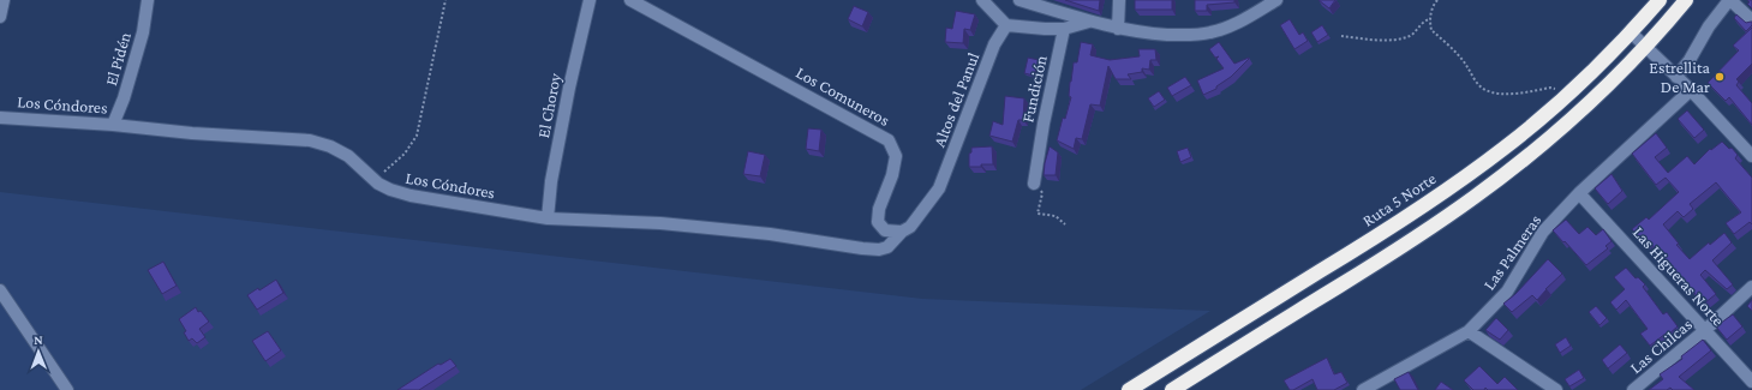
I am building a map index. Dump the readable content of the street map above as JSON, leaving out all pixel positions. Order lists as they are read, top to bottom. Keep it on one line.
{"streets":{"highway":["Ruta 5 Norte"],"street":["El Pidén","Fundición","Los Comuneros","Altos del Panul","Los Cóndores","El Choroy","Las Palmeras","Las Higueras Norte","Las Chilcas"]},"crossings":[["El Pidén","Los Cóndores"],["Los Comuneros","Altos del Panul"],["Los Comuneros","Los Cóndores"],["Altos del Panul","Los Cóndores"],["Los Cóndores","El Choroy"],["Las Palmeras","Las Higueras Norte"],["Las Higueras Norte","Las Chilcas"]],"places":["Estrellita De Mar"],"north":"top"}
